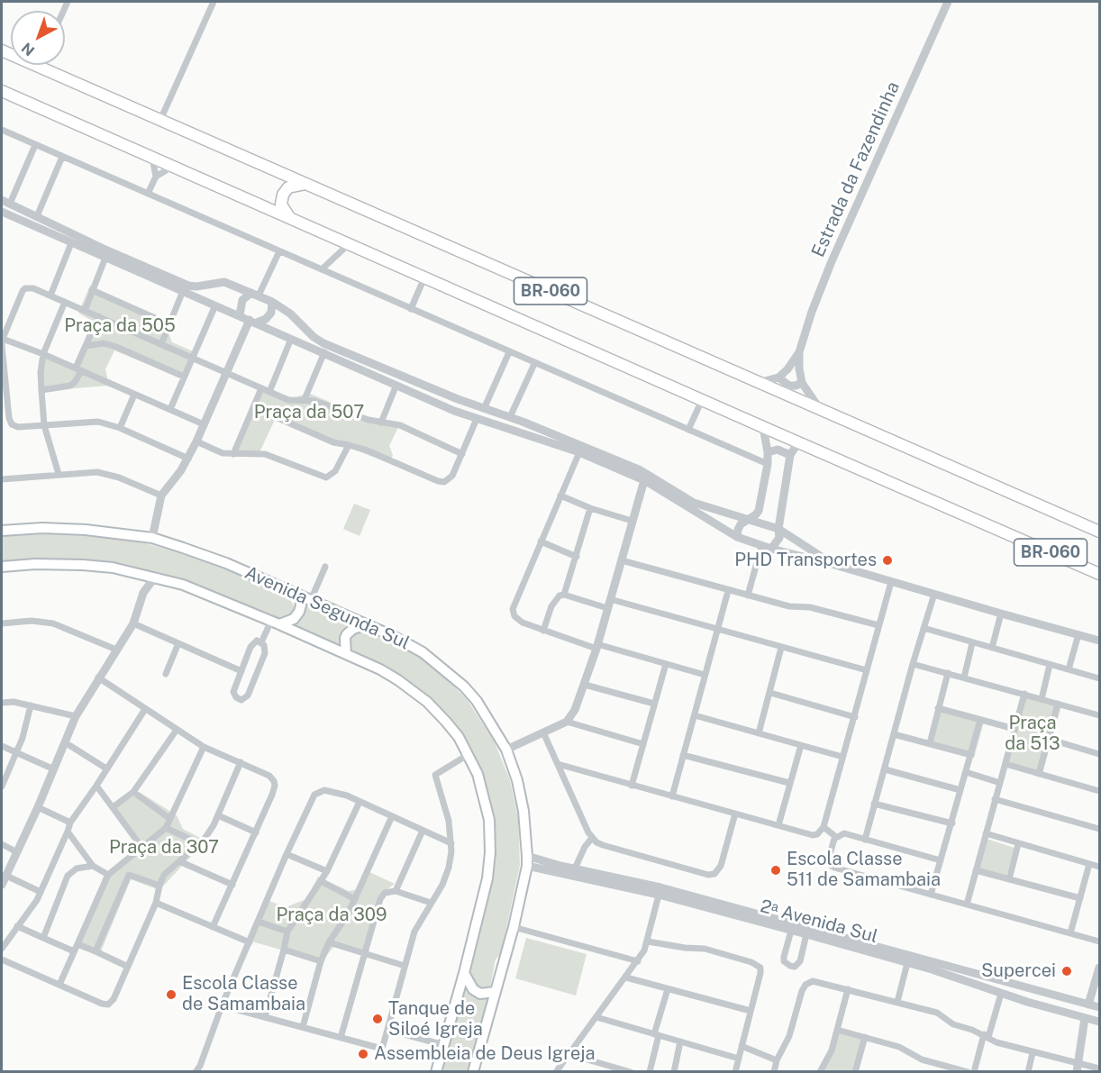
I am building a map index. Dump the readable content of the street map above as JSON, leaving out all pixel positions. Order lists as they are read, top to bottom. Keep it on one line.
{"streets":{"highway":["BR-060"],"main road":["Avenida Segunda Sul"],"street":["Estrada da Fazendinha","2ᵃ Avenida Sul"]},"crossings":[["Avenida Segunda Sul","2ᵃ Avenida Sul"]],"parks":["Praça da 505","Praça da 507","Praça da 513","Praça da 307","Praça da 309"],"places":["PHD Transportes","Escola Classe 511 de Samambaia","Supercei","Escola Classe de Samambaia","Tanque de Siloé Igreja","Assembleia de Deus Igreja"],"north":"bottom left"}
